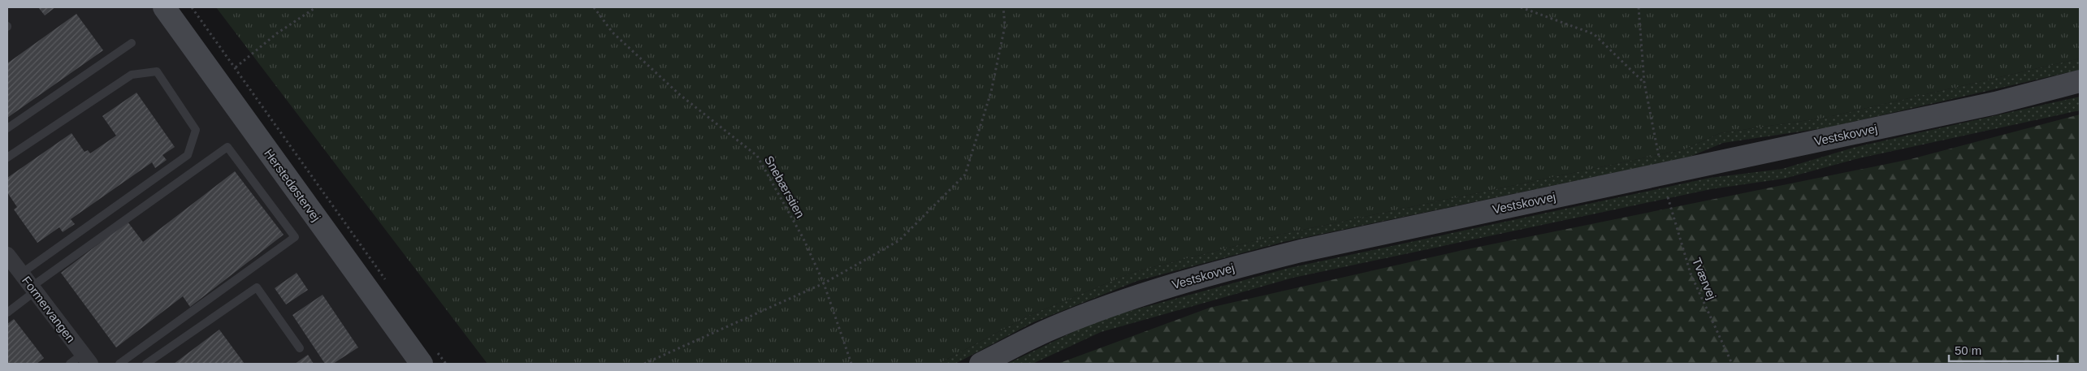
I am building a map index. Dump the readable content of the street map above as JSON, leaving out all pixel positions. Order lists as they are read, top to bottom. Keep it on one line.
{"streets":{"street":["Vestskovvej","Herstedøstervej","Formervangen"],"path":["Snebærstien","Tværvej"]},"scale_bar":"50 m"}
